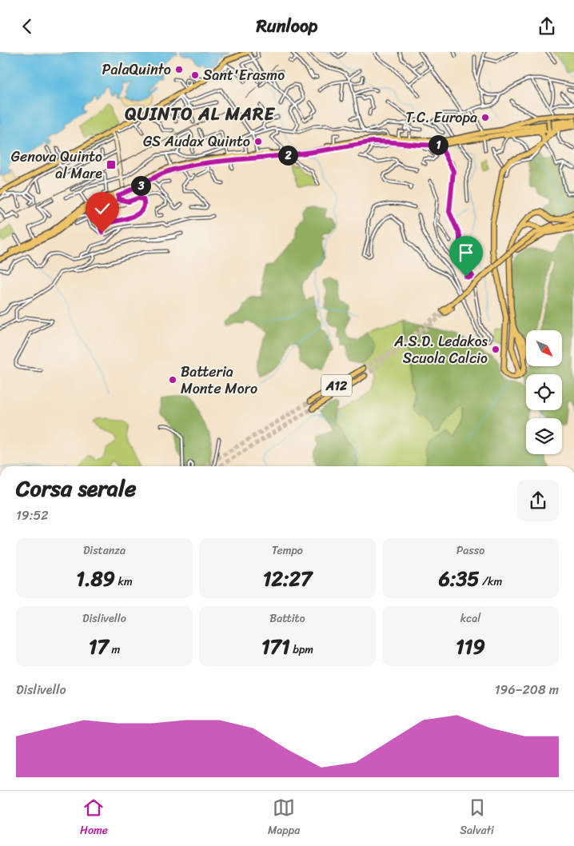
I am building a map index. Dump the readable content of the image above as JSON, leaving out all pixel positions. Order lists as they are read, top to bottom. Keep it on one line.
{"streets":{"highway":["A12"]},"districts":["QUINTO AL MARE"],"places":{"other":["PalaQuinto","Sant'Erasmo","T.C. Europa","GS Audax Quinto","A.S.D. Ledakos Scuola Calcio","Batteria Monte Moro"],"transit":["Genova Quinto al Mare"]},"north":"bottom right","page":{"header":"Runloop","pins":["1","2","3"],"heading":["Corsa serale","19:52"],"stats":[["Distanza","1.89 km"],["Tempo","12:27"],["Passo","6:35 /km"],["Dislivello","17 m"],["Battito","171 bpm"],["kcal","119"]],"chart":["Dislivello","196–208 m"],"tabs":["Home","Mappa","Salvati"]}}
